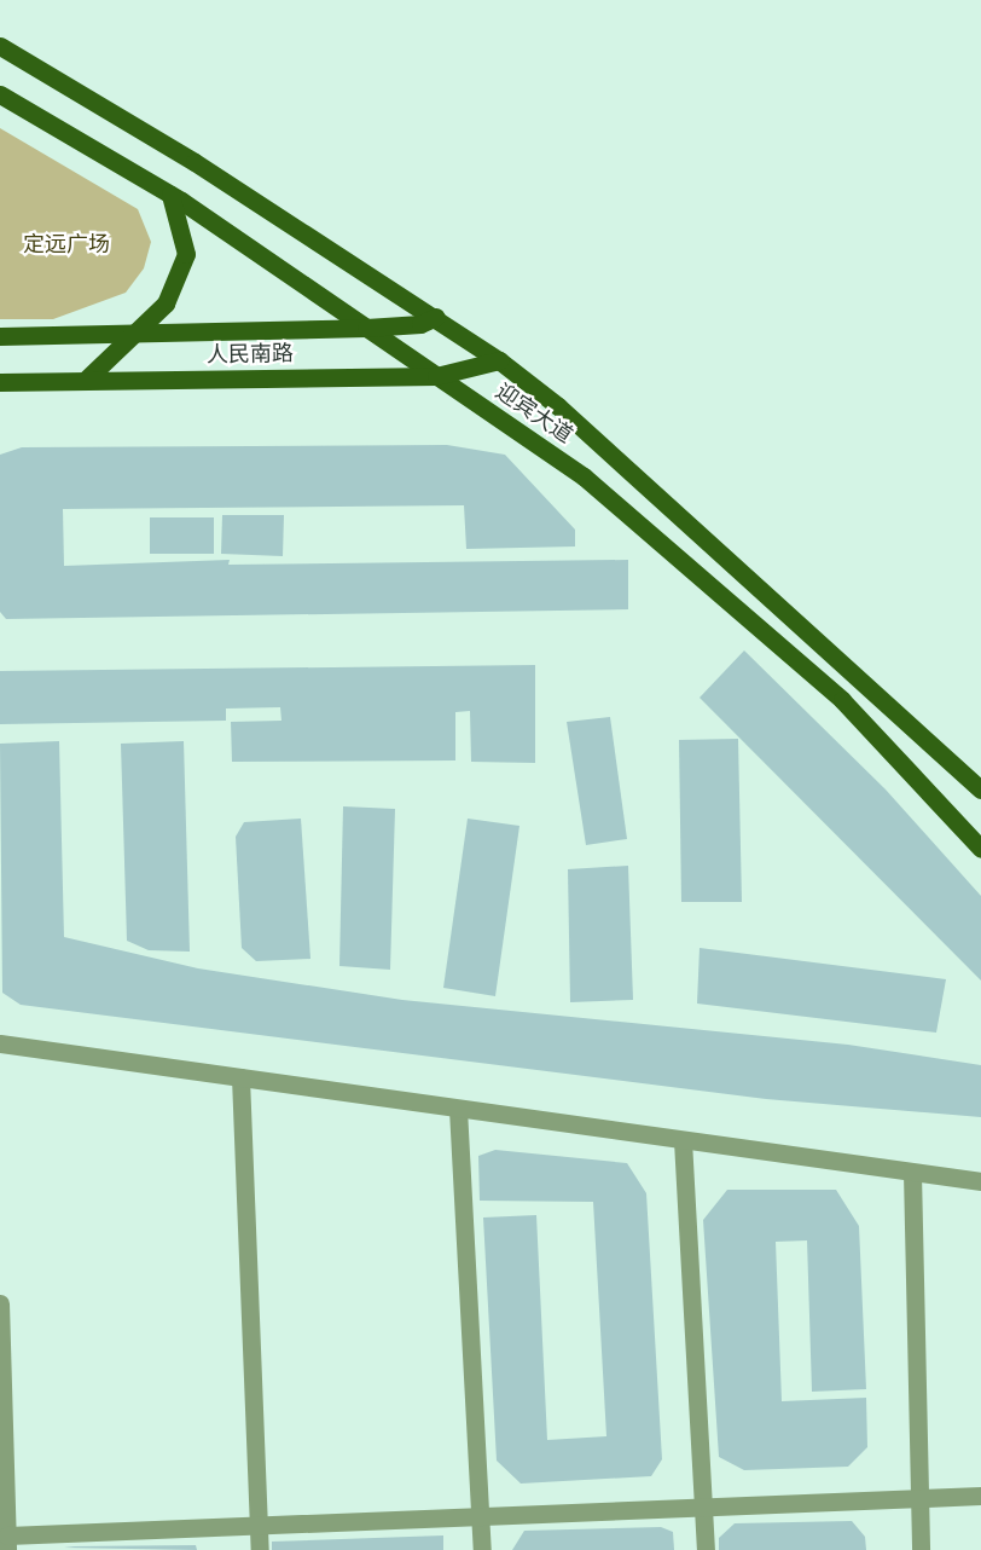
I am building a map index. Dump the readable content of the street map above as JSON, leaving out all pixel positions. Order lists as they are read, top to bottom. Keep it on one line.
{"streets":{"main road":["人民南路","迎宾大道"]},"crossings":[["人民南路","迎宾大道"]],"parks":["定远广场"]}
